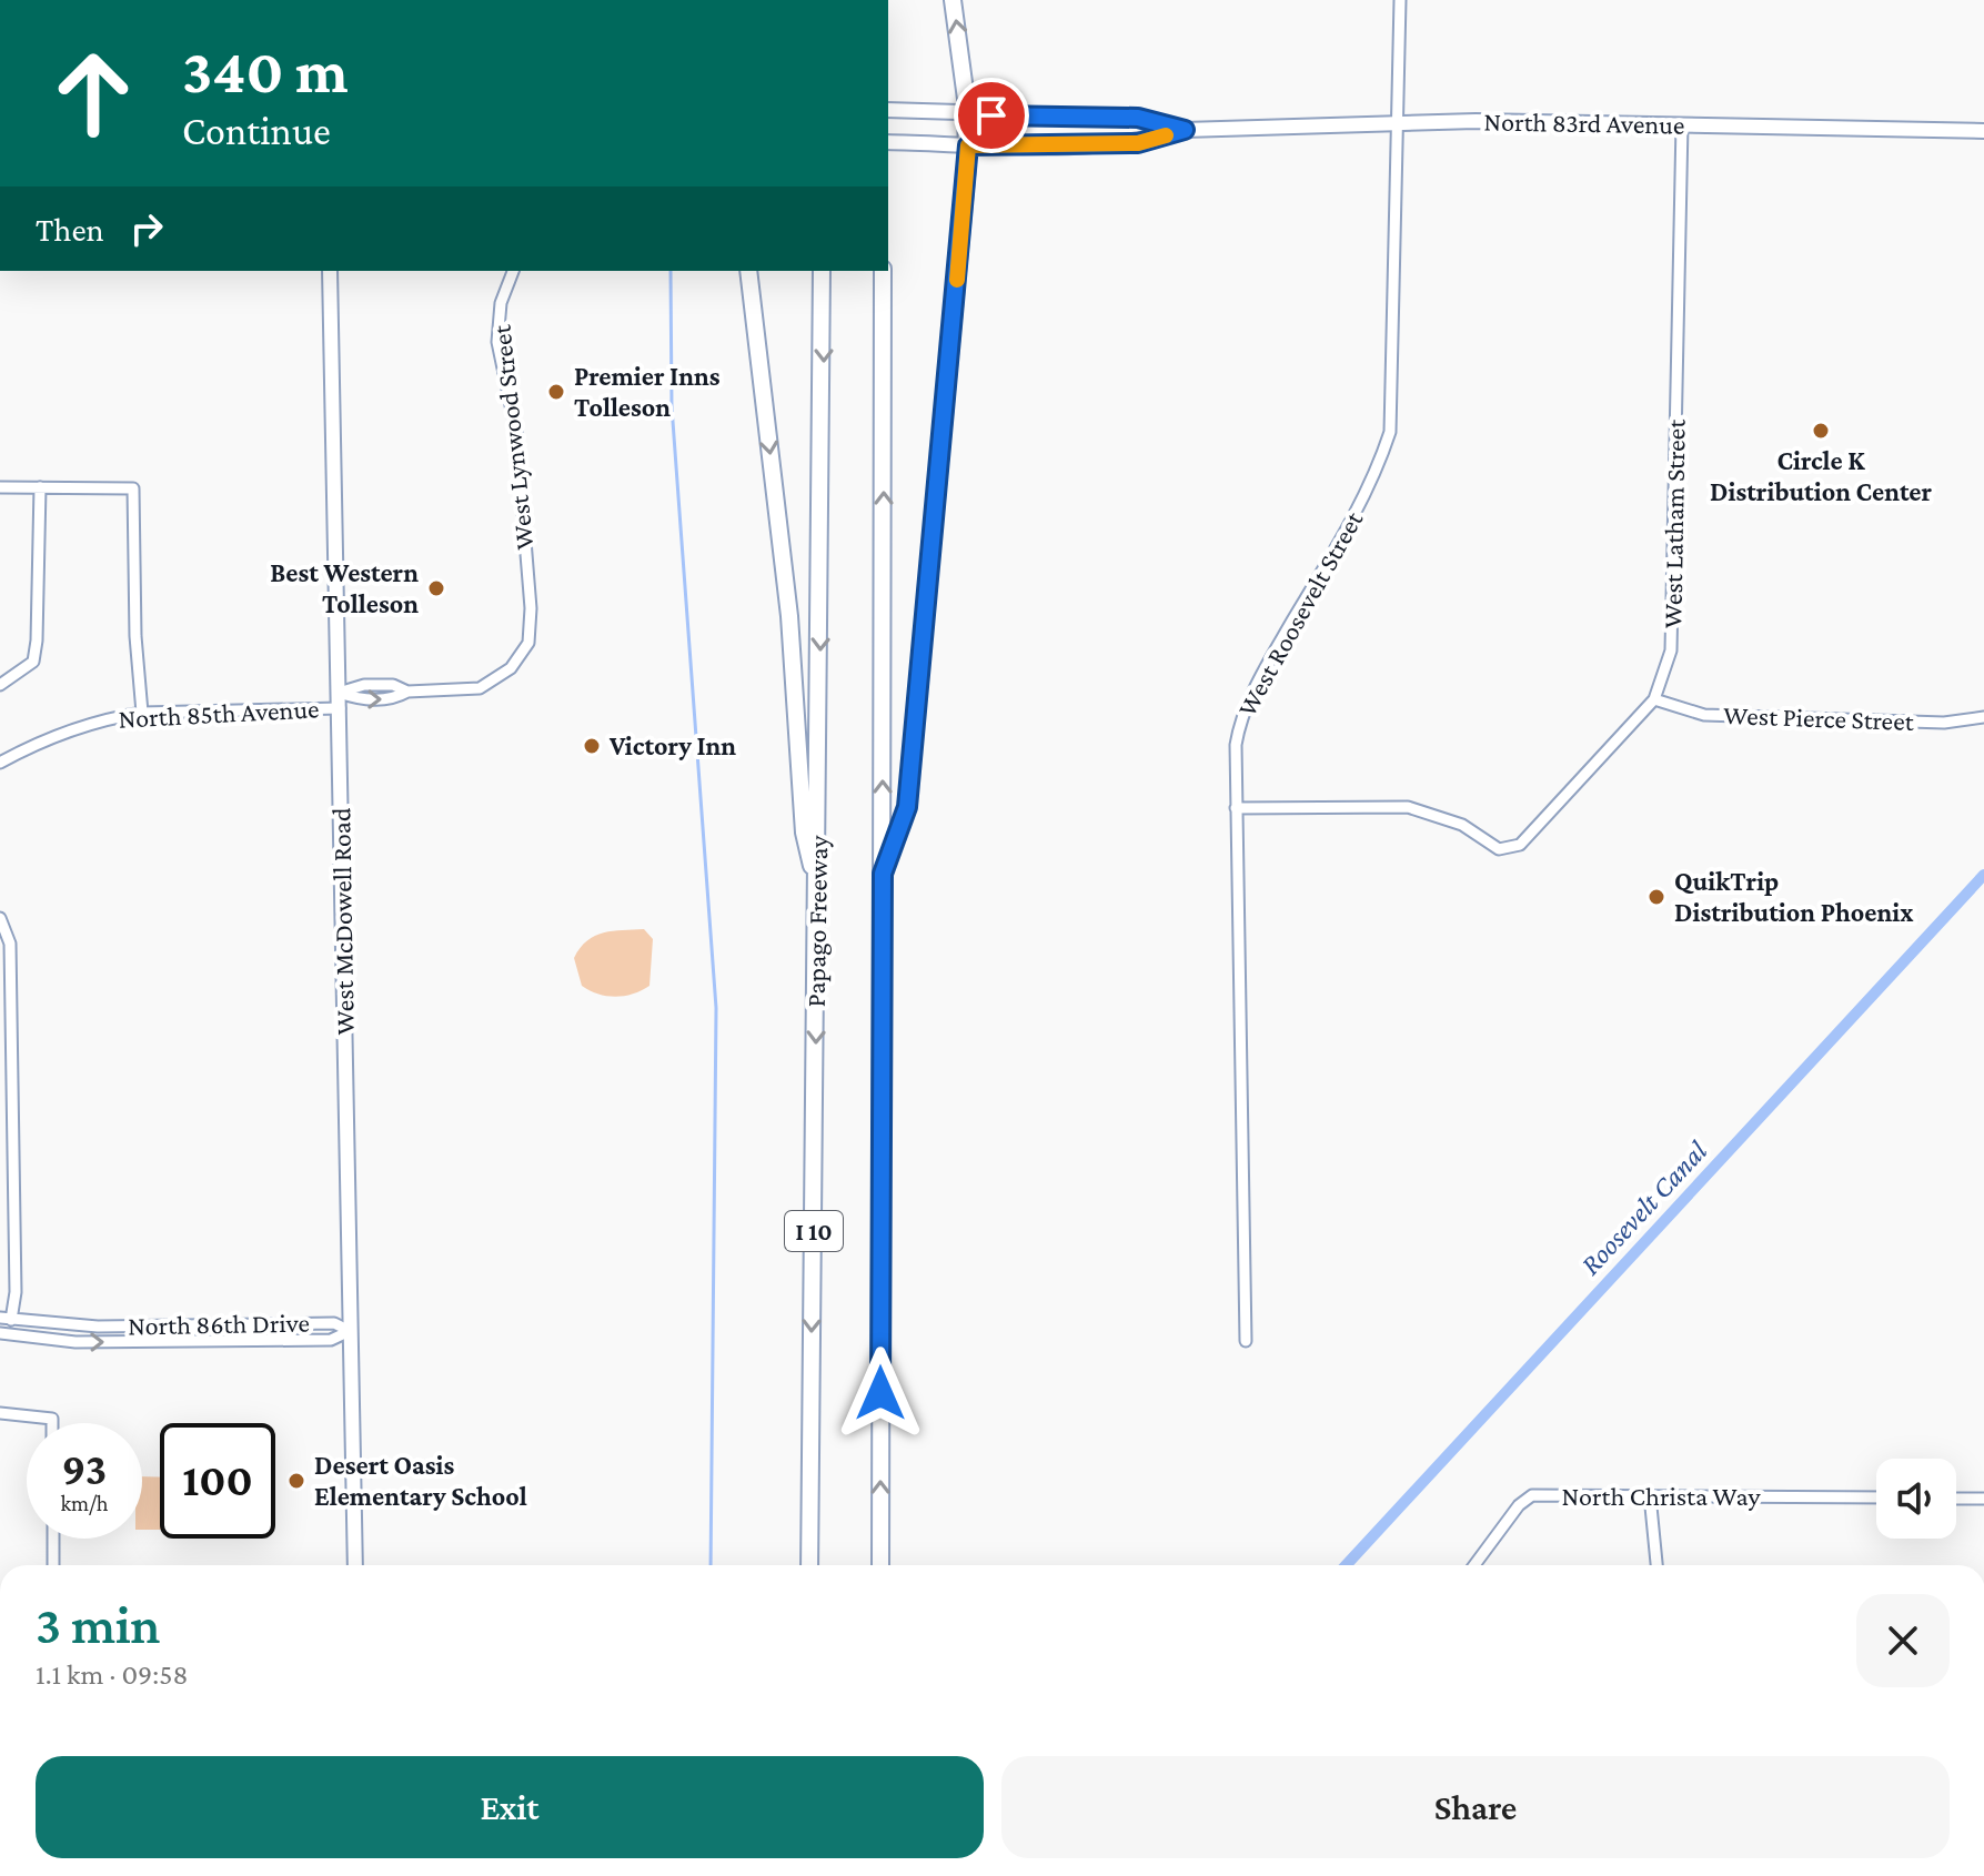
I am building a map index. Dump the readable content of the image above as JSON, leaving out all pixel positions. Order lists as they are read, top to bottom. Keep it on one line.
{"streets":{"highway":["Papago Freeway","I 10"],"main road":["North 83rd Avenue","West McDowell Road"],"street":["West Lynwood Street","West Latham Street","West Roosevelt Street","North 85th Avenue","West Pierce Street","North 86th Drive","North Christa Way"]},"crossings":[["North 83rd Avenue","West Latham Street"],["North 83rd Avenue","West Roosevelt Street"],["West Lynwood Street","West McDowell Road"],["West Latham Street","West Roosevelt Street"],["West Latham Street","West Pierce Street"],["North 85th Avenue","West McDowell Road"],["West McDowell Road","North 86th Drive"]],"water":["Roosevelt Canal"],"places":["Premier Inns Tolleson","Circle K Distribution Center","Best Western Tolleson","Victory Inn","QuikTrip Distribution Phoenix","Desert Oasis Elementary School"],"page":{"turn":["340 m","Continue"],"then":"Then","speed":"93 km/h","limit":"100","heading":["3 min","1.1 km · 09:58"],"buttons":["Exit","Share"]}}
